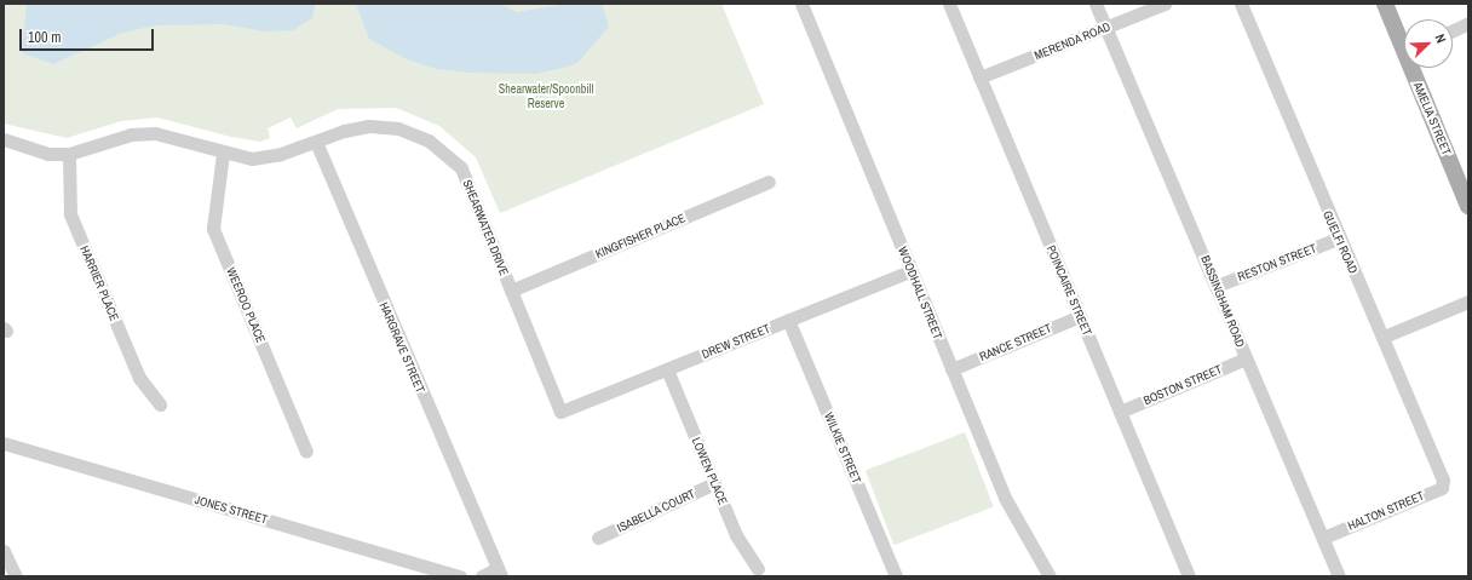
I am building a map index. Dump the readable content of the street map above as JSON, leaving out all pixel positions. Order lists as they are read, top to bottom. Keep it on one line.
{"streets":{"main road":["AMELIA STREET"],"street":["MERENDA ROAD","SHEARWATER DRIVE","KINGFISHER PLACE","GUELFI ROAD","RESTON STREET","HARRIER PLACE","POINCAIRE STREET","WOODHALL STREET","BASSINGHAM ROAD","WEEROO PLACE","DREW STREET","RANCE STREET","HARGRAVE STREET","BOSTON STREET","WILKIE STREET","LOWEN PLACE","JONES STREET","ISABELLA COURT","HALTON STREET"]},"crossings":[["MERENDA ROAD","POINCAIRE STREET"],["MERENDA ROAD","BASSINGHAM ROAD"],["SHEARWATER DRIVE","KINGFISHER PLACE"],["SHEARWATER DRIVE","HARRIER PLACE"],["SHEARWATER DRIVE","WEEROO PLACE"],["SHEARWATER DRIVE","DREW STREET"],["SHEARWATER DRIVE","HARGRAVE STREET"],["GUELFI ROAD","RESTON STREET"],["GUELFI ROAD","HALTON STREET"],["RESTON STREET","BASSINGHAM ROAD"],["POINCAIRE STREET","RANCE STREET"],["POINCAIRE STREET","BOSTON STREET"],["WOODHALL STREET","DREW STREET"],["WOODHALL STREET","RANCE STREET"],["BASSINGHAM ROAD","BOSTON STREET"],["BASSINGHAM ROAD","HALTON STREET"],["DREW STREET","WILKIE STREET"],["DREW STREET","LOWEN PLACE"],["LOWEN PLACE","ISABELLA COURT"]],"parks":["Shearwater/Spoonbill Reserve"],"scale_bar":"100 m","north":"top right"}
